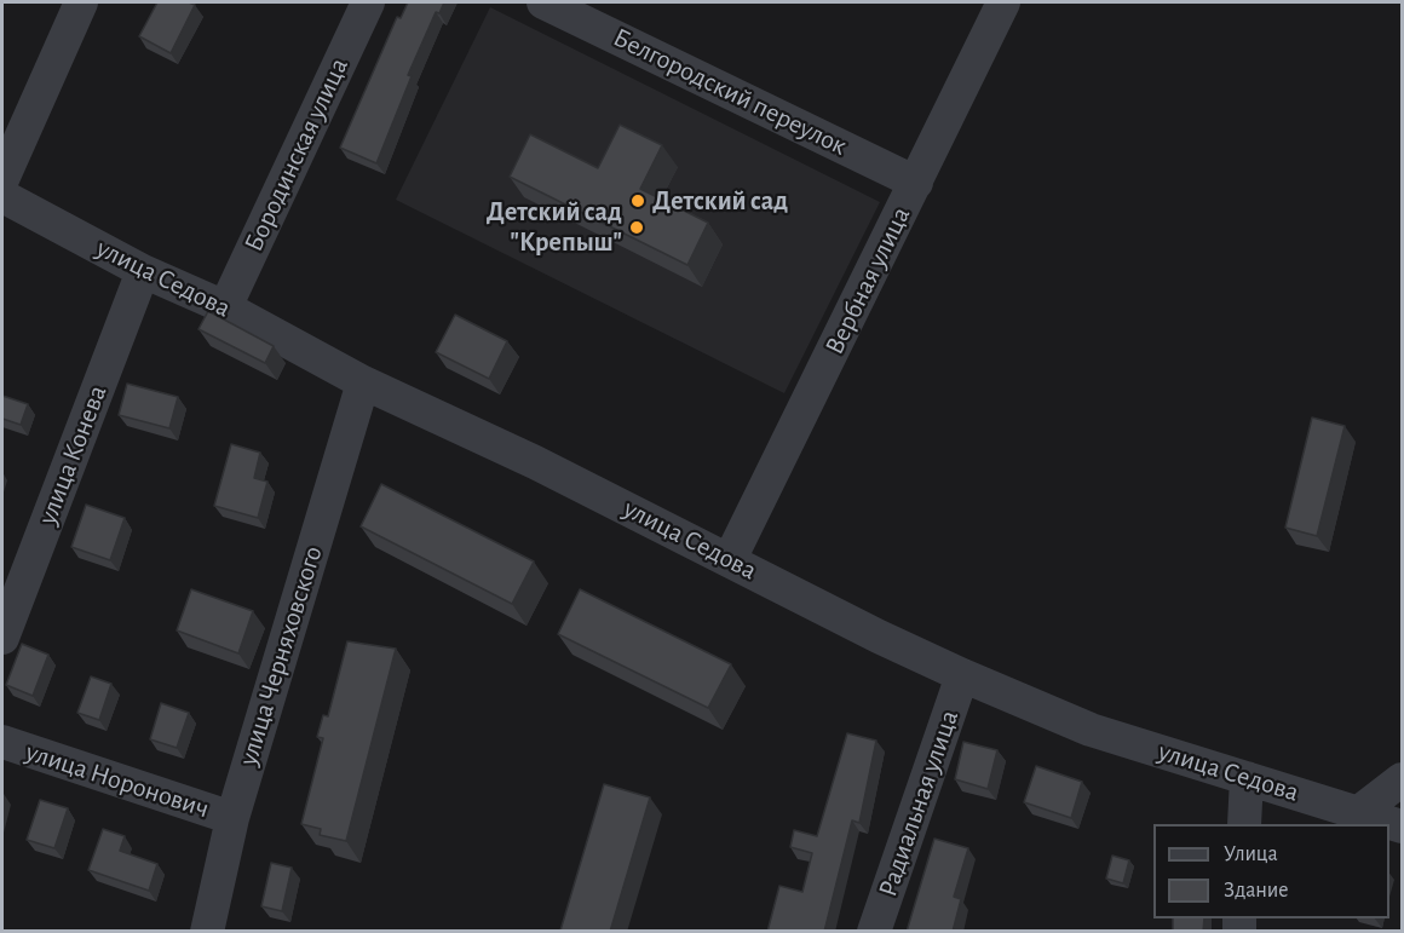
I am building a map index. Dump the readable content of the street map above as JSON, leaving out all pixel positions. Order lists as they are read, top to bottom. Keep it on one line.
{"streets":{"street":["Белгородский переулок","Бородинская улица","улица Седова","Вербная улица","улица Конева","улица Черняховского","улица Норонович","Радиальная улица"]},"crossings":[["Белгородский переулок","Вербная улица"],["Бородинская улица","улица Седова"],["улица Седова","Вербная улица"],["улица Седова","улица Конева"],["улица Седова","улица Черняховского"],["улица Седова","Радиальная улица"],["улица Черняховского","улица Норонович"]],"places":["Детский сад","Детский сад \"Крепыш\""],"legend":["Улица","Здание"]}
